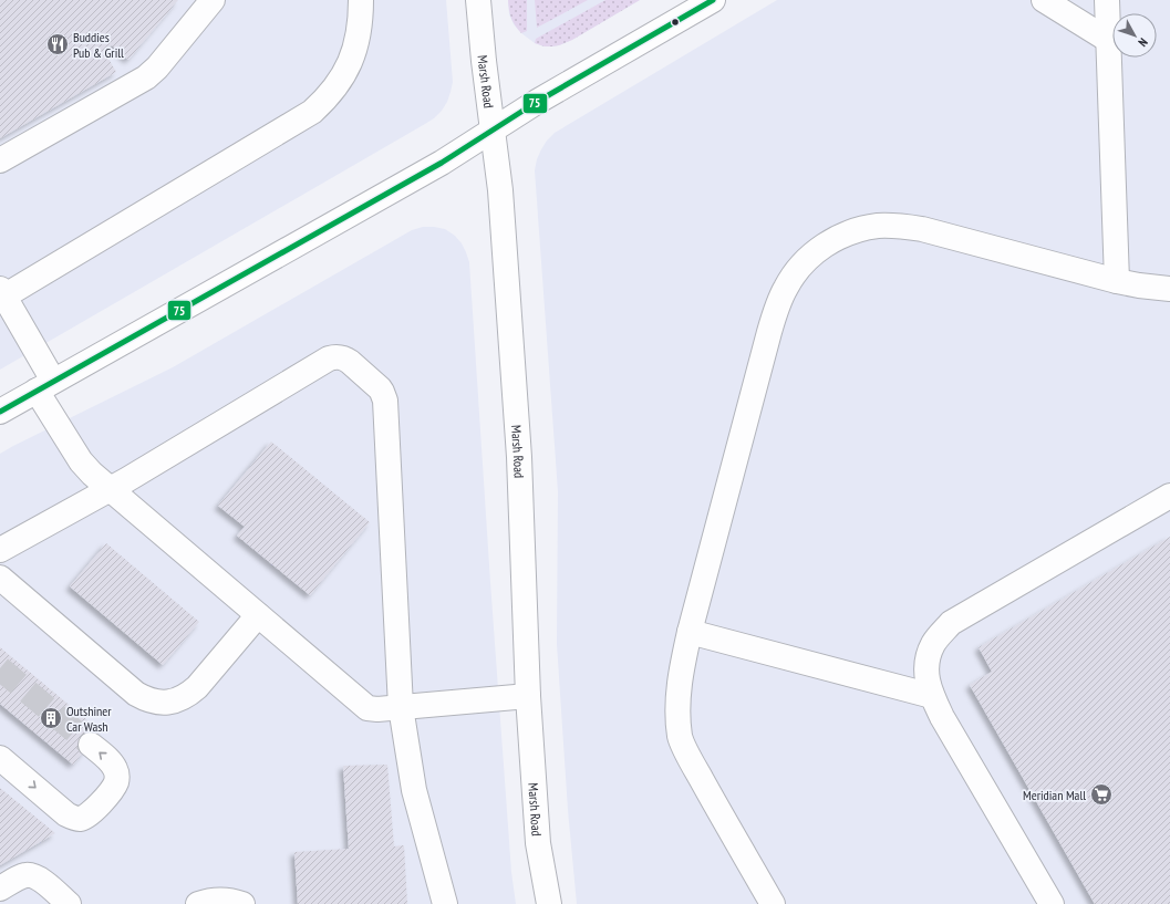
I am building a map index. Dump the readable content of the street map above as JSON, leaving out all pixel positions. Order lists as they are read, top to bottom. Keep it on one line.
{"streets":{"main road":["Marsh Road"]},"places":{"restaurant":["Buddies Pub & Grill"],"building":["Outshiner Car Wash"],"supermarket":["Meridian Mall"]},"lines":["transit line 75"],"north":"bottom right"}
